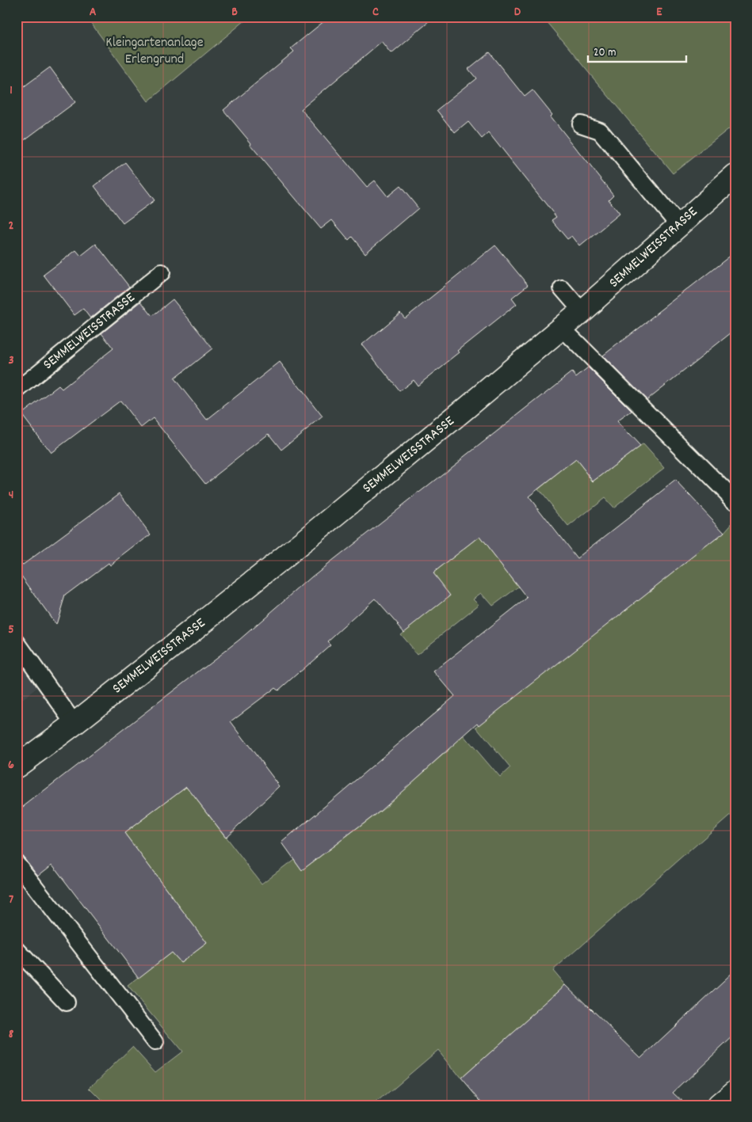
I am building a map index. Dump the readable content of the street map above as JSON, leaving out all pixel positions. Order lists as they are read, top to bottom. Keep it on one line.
{"streets":{"street":["SEMMELWEISSTRASSE"]},"parks":["Kleingartenanlage Erlengrund"],"scale_bar":"20 m","grid":{"columns":["A","B","C","D","E"],"rows":["1","2","3","4","5","6","7","8"]}}
